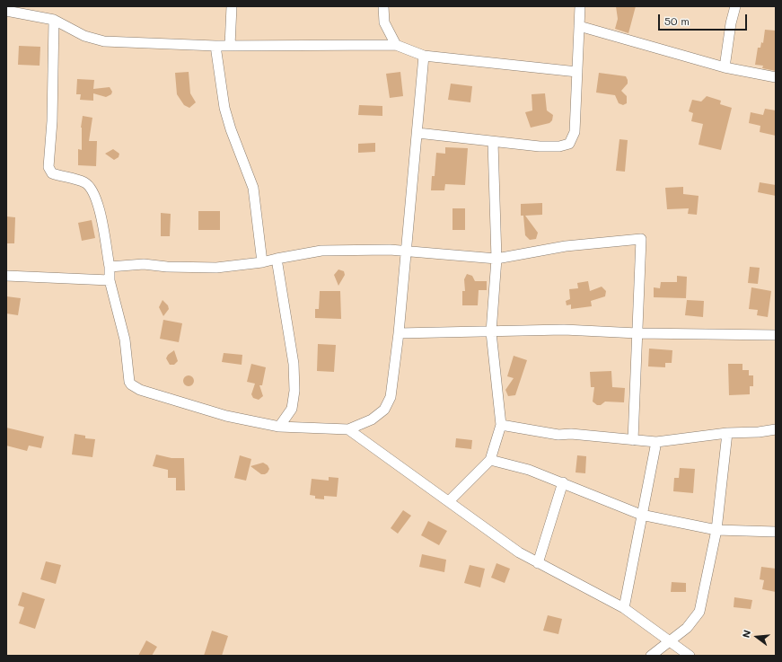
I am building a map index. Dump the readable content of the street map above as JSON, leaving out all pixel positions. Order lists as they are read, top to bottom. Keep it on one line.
{"scale_bar":"50 m","north":"left"}
